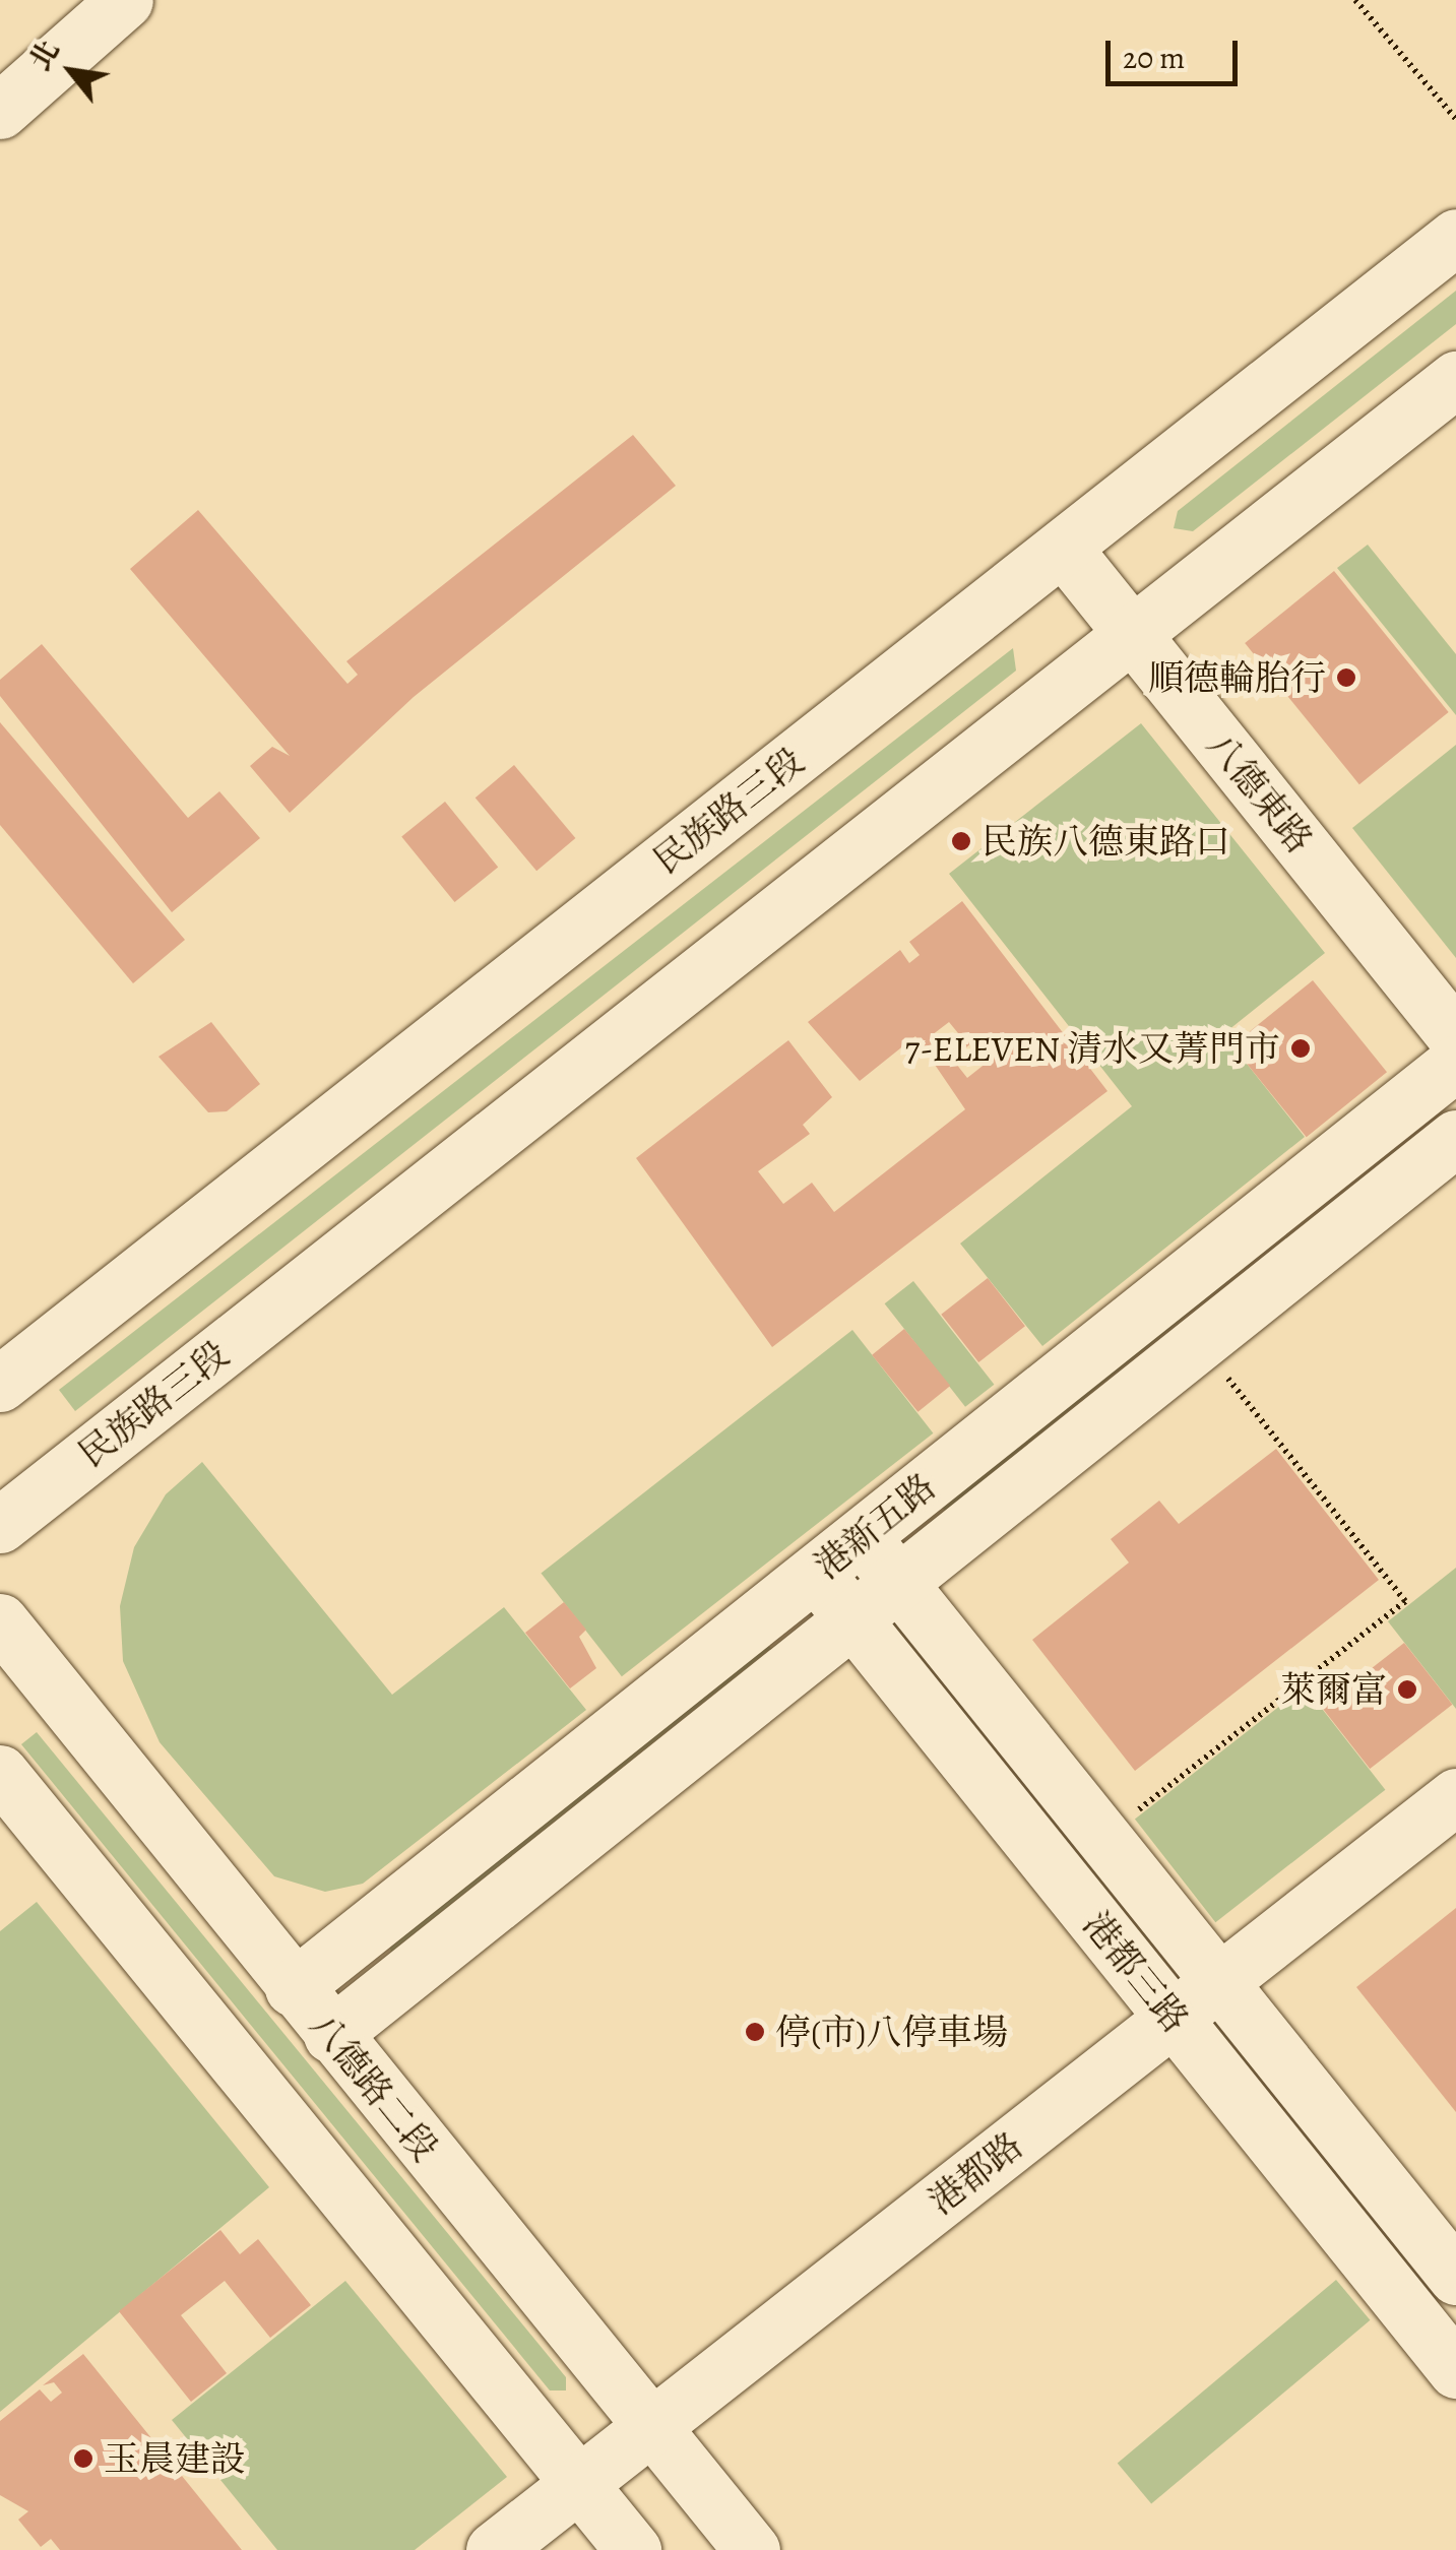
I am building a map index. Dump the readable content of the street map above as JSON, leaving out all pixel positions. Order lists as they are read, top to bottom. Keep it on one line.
{"streets":{"street":["八德東路","民族路三段","港新五路","港都三路","八德路二段","港都路"]},"crossings":[["八德東路","民族路三段"],["港新五路","港都三路"],["港新五路","八德路二段"],["港都三路","港都路"],["八德路二段","港都路"]],"places":["順德輪胎行","民族八德東路口","7-ELEVEN 清水又菁門市","萊爾富","停(市)八停車場","玉晨建設"],"scale_bar":"20 m","north":"top left"}
